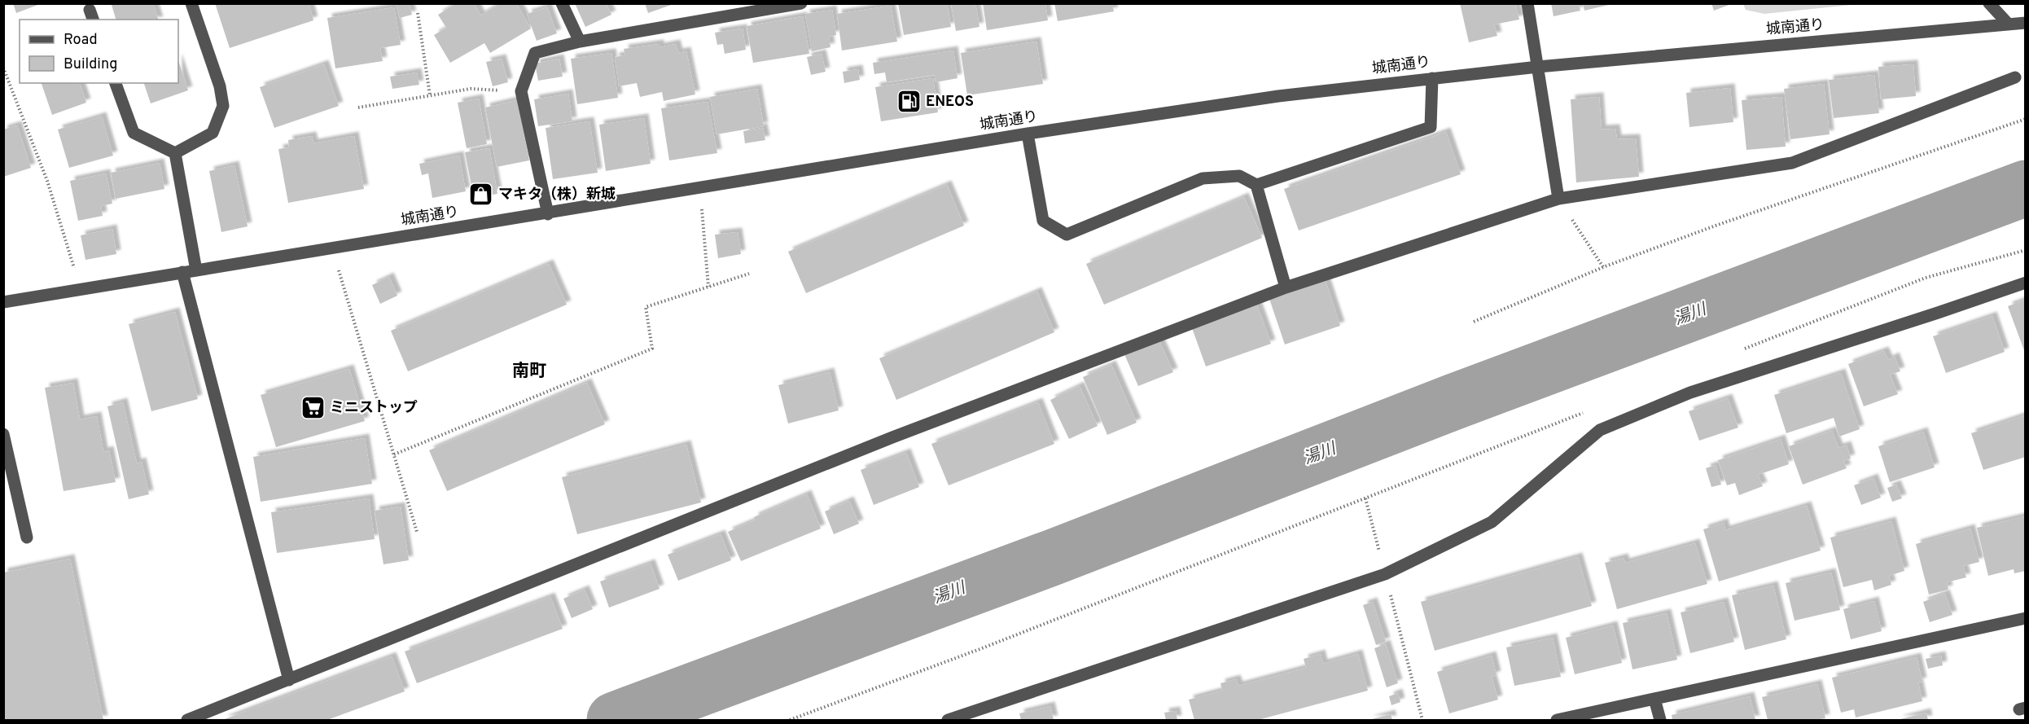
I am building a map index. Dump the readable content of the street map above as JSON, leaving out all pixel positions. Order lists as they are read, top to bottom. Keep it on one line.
{"streets":{"street":["城南通り"]},"districts":["南町"],"water":["湯川"],"places":{"fuel station":["ENEOS"],"shop":["マキタ（株）新城"],"supermarket":["ミニストップ"]},"legend":["Road","Building"]}
